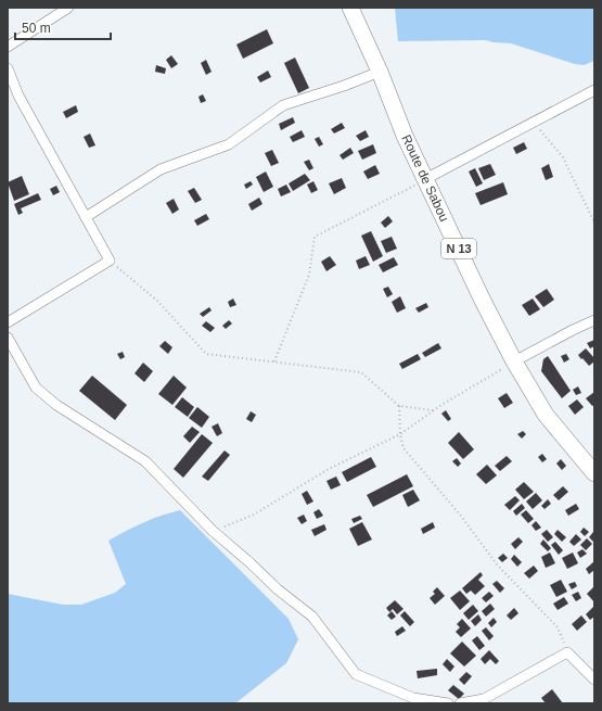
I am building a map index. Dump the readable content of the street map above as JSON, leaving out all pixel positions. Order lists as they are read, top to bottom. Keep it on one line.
{"streets":{"main road":["Route de Sabou","N 13"]},"scale_bar":"50 m"}
